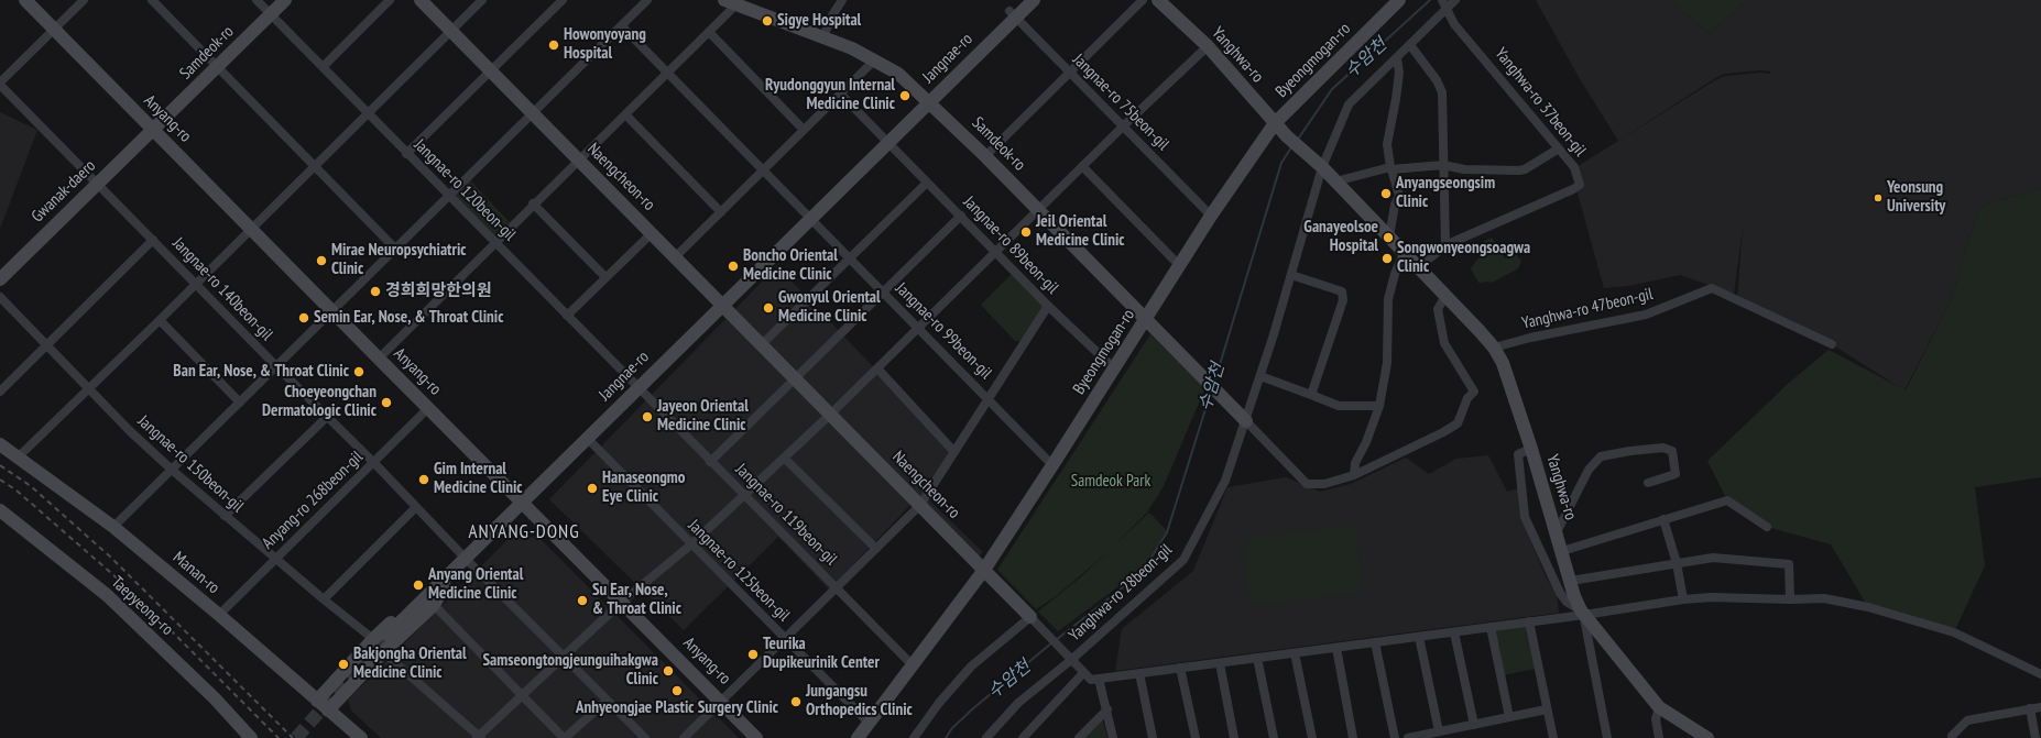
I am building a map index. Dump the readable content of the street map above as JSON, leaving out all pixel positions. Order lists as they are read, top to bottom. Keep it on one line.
{"streets":{"street":["Samdeok-ro","Yanghwa-ro","Jangnae-ro","Byeongmogan-ro","Jangnae-ro 75beon-gil","Yanghwa-ro 37beon-gil","Anyang-ro","Naengcheon-ro","Jangnae-ro 120beon-gil","Gwanak-daero","Jangnae-ro 89beon-gil","Jangnae-ro 140beon-gil","Yanghwa-ro 47beon-gil","Jangnae-ro 99beon-gil","Jangnae-ro 150beon-gil","Anyang-ro 268beon-gil","Jangnae-ro 119beon-gil","Jangnae-ro 125beon-gil","Manan-ro","Yanghwa-ro 28beon-gil","Taepyeong-ro"]},"crossings":[["Samdeok-ro","Jangnae-ro"],["Samdeok-ro","Byeongmogan-ro"],["Samdeok-ro","Anyang-ro"],["Samdeok-ro","Jangnae-ro 120beon-gil"],["Samdeok-ro","Gwanak-daero"],["Samdeok-ro","Yanghwa-ro 28beon-gil"],["Yanghwa-ro","Byeongmogan-ro"],["Yanghwa-ro","Yanghwa-ro 37beon-gil"],["Yanghwa-ro","Yanghwa-ro 47beon-gil"],["Yanghwa-ro","Yanghwa-ro 28beon-gil"],["Jangnae-ro","Jangnae-ro 75beon-gil"],["Jangnae-ro","Anyang-ro"],["Jangnae-ro","Naengcheon-ro"],["Jangnae-ro","Jangnae-ro 120beon-gil"],["Jangnae-ro","Jangnae-ro 89beon-gil"],["Jangnae-ro","Jangnae-ro 140beon-gil"],["Jangnae-ro","Jangnae-ro 99beon-gil"],["Jangnae-ro","Jangnae-ro 119beon-gil"],["Jangnae-ro","Jangnae-ro 125beon-gil"],["Byeongmogan-ro","Jangnae-ro 75beon-gil"],["Byeongmogan-ro","Naengcheon-ro"],["Byeongmogan-ro","Jangnae-ro 89beon-gil"],["Byeongmogan-ro","Jangnae-ro 99beon-gil"],["Byeongmogan-ro","Jangnae-ro 119beon-gil"],["Byeongmogan-ro","Jangnae-ro 125beon-gil"],["Yanghwa-ro 37beon-gil","Yanghwa-ro 28beon-gil"],["Anyang-ro","Gwanak-daero"],["Anyang-ro","Anyang-ro 268beon-gil"],["Jangnae-ro 120beon-gil","Jangnae-ro 119beon-gil"],["Gwanak-daero","Jangnae-ro 140beon-gil"],["Jangnae-ro 140beon-gil","Anyang-ro 268beon-gil"],["Jangnae-ro 150beon-gil","Anyang-ro 268beon-gil"],["Anyang-ro 268beon-gil","Manan-ro"]],"districts":["ANYANG-DONG"],"water":["수암천"],"parks":["Samdeok Park"],"places":["Sigye Hospital","Howonyoyang Hospital","Ryudonggyun Internal Medicine Clinic","Anyangseongsim Clinic","Yeonsung University","Jeil Oriental Medicine Clinic","Ganayeolsoe Hospital","Songwonyeongsoagwa Clinic","Mirae Neuropsychiatric Clinic","Boncho Oriental Medicine Clinic","경희희망한의원","Gwonyul Oriental Medicine Clinic","Semin Ear, Nose, & Throat Clinic","Ban Ear, Nose, & Throat Clinic","Choeyeongchan Dermatologic Clinic","Jayeon Oriental Medicine Clinic","Gim Internal Medicine Clinic","Hanaseongmo Eye Clinic","Anyang Oriental Medicine Clinic","Su Ear, Nose, & Throat Clinic","Teurika Dupikeurinik Center","Bakjongha Oriental Medicine Clinic","Samseongtongjeunguihakgwa Clinic","Anhyeongjae Plastic Surgery Clinic","Jungangsu Orthopedics Clinic"]}
